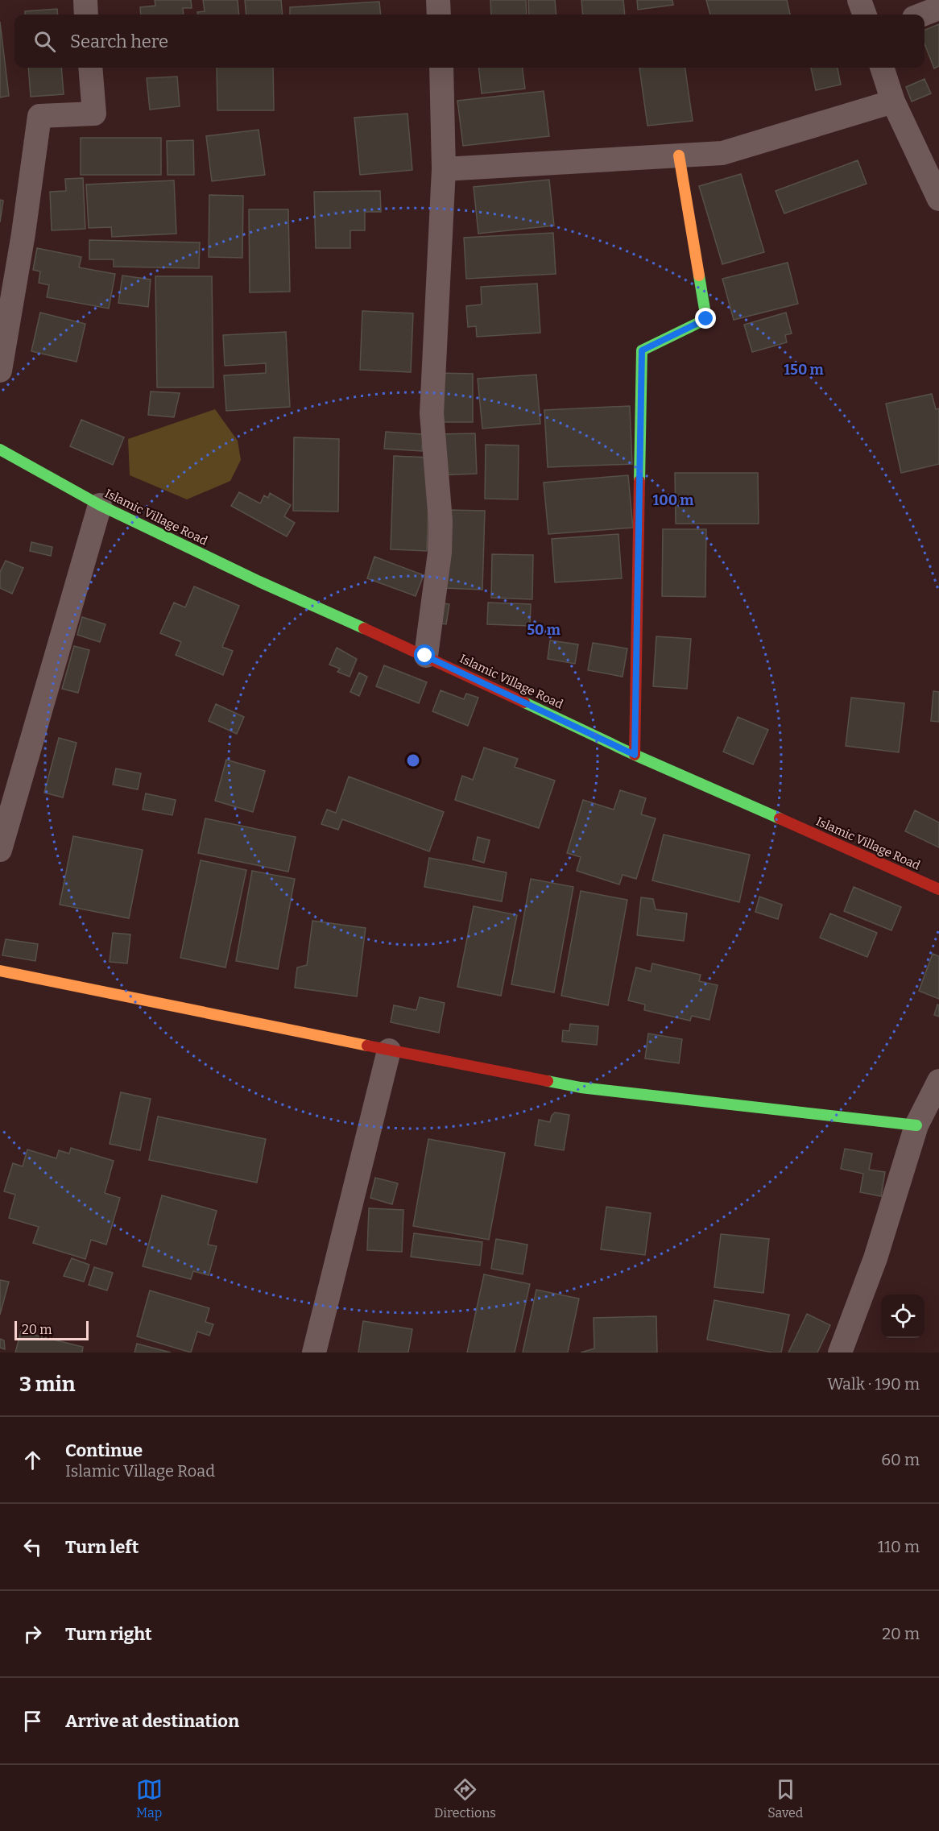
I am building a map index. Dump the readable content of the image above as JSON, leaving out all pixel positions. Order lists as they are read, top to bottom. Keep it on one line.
{"streets":{"street":["Islamic Village Road"]},"scale_bar":"20 m","page":{"search":"Search here","scale":"20 m","heading":["3 min","Walk · 190 m"],"list":[["Continue","Islamic Village Road","60 m"],["Turn left","110 m"],["Turn right","20 m"],"Arrive at destination"],"nav":["Map","Directions","Saved"]},"rings":["150 m","100 m","50 m"]}
